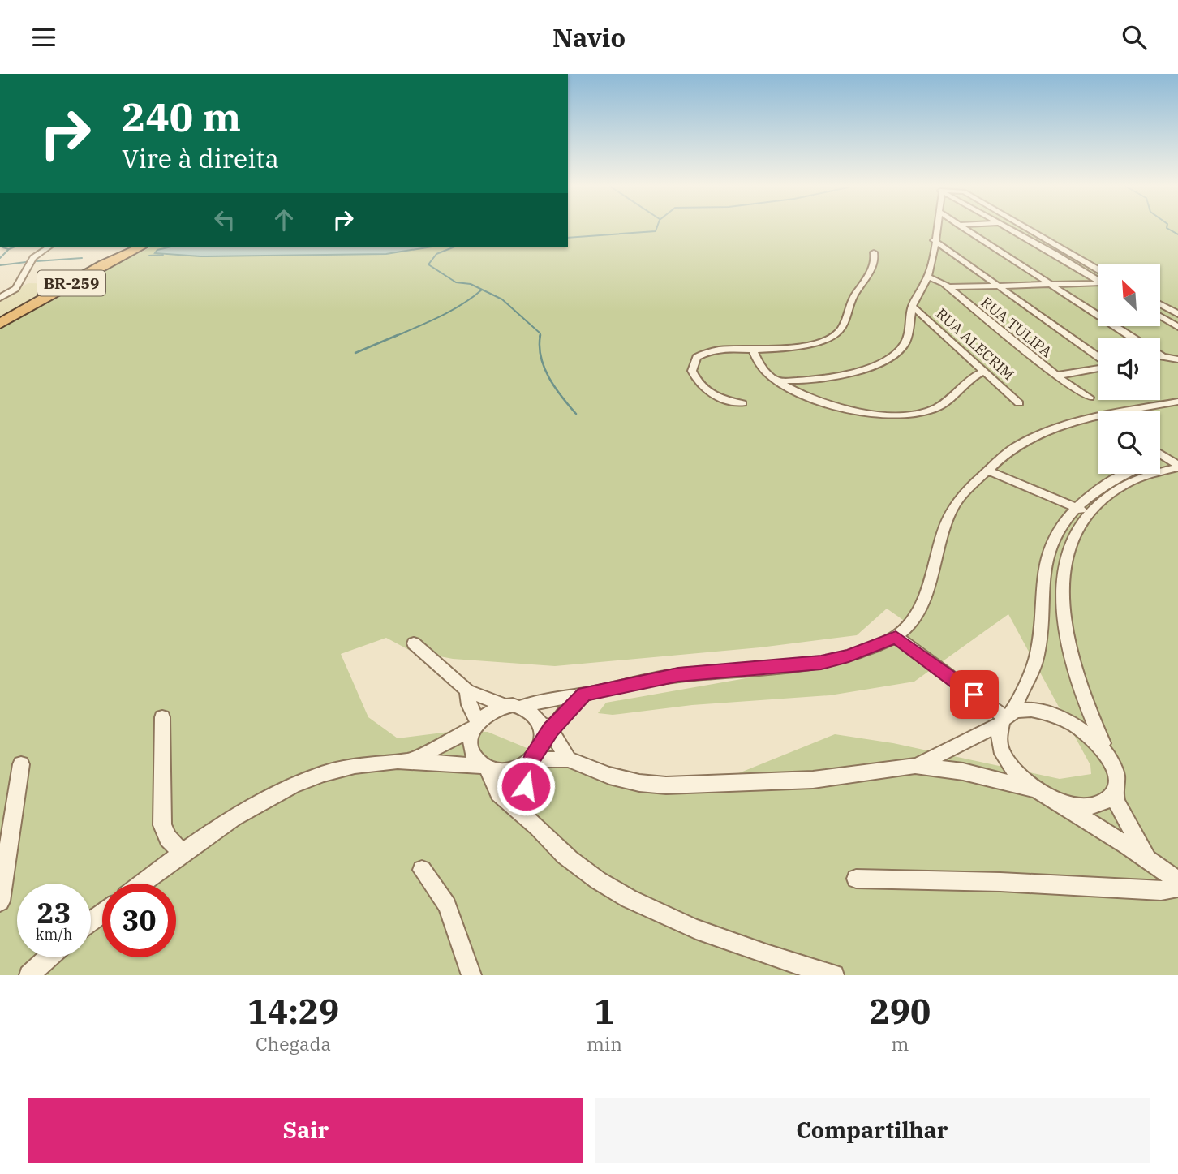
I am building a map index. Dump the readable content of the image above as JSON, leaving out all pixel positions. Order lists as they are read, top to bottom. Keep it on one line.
{"streets":{"highway":["BR-259"],"street":["RUA TULIPA","RUA ALECRIM"]},"north":"top left","page":{"header":"Navio","turn":["240 m","Vire à direita"],"speed":"23 km/h","limit":"30","eta":["14:29","Chegada","1","min","290","m"],"buttons":["Sair","Compartilhar"]}}
